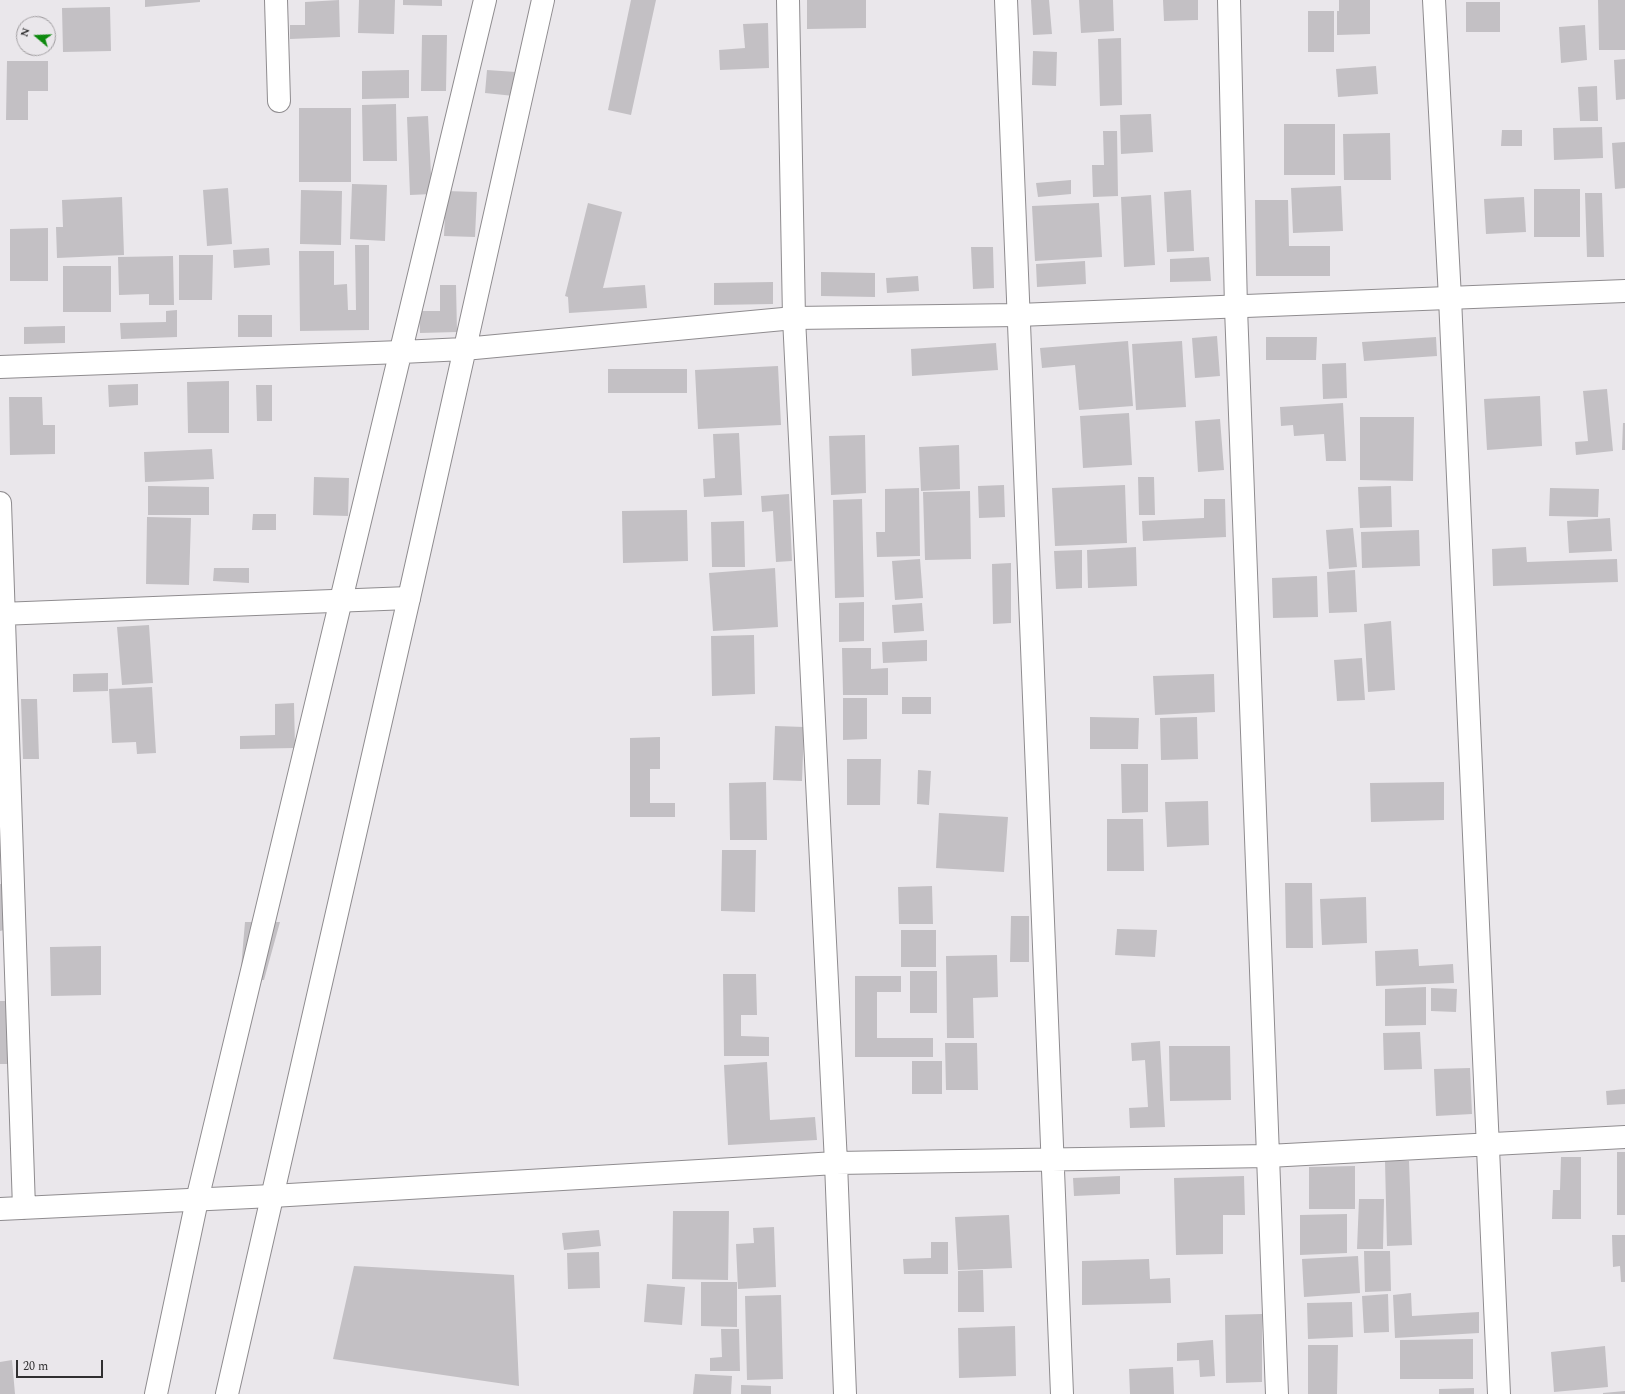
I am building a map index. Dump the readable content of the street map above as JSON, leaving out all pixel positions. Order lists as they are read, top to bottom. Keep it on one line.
{"scale_bar":"20 m","north":"left"}
